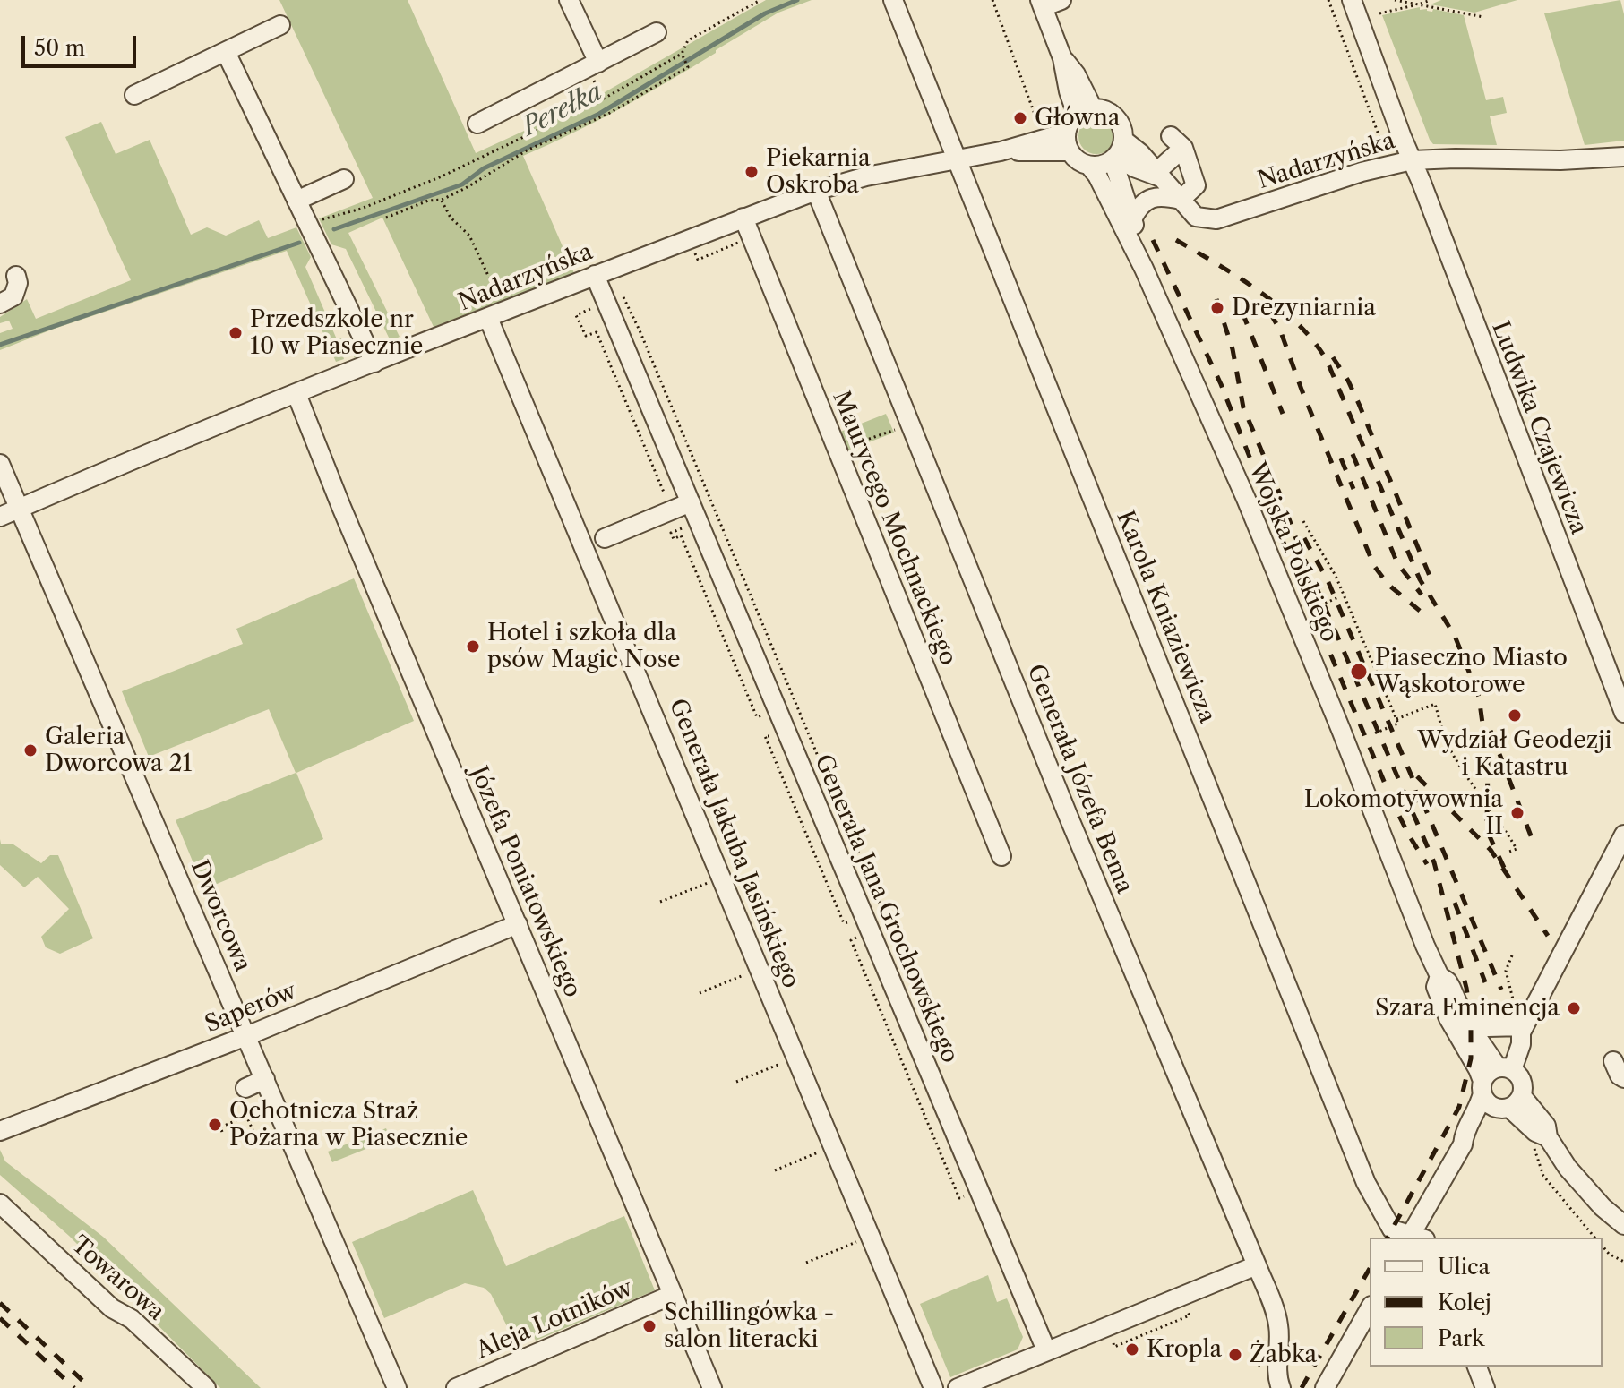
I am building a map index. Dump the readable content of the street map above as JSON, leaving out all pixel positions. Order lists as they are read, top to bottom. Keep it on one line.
{"streets":{"street":["Nadarzyńska","Ludwika Czajewicza","Maurycego Mochnackiego","Wojska Polskiego","Karola Kniaziewicza","Generała Józefa Bema","Generała Jakuba Jasińskiego","Józefa Poniatowskiego","Generała Jana Grochowskiego","Dworcowa","Saperów","Towarowa","Aleja Lotników"]},"crossings":[["Nadarzyńska","Ludwika Czajewicza"],["Nadarzyńska","Maurycego Mochnackiego"],["Nadarzyńska","Wojska Polskiego"],["Nadarzyńska","Karola Kniaziewicza"],["Nadarzyńska","Generała Józefa Bema"],["Nadarzyńska","Generała Jakuba Jasińskiego"],["Nadarzyńska","Józefa Poniatowskiego"],["Nadarzyńska","Generała Jana Grochowskiego"],["Nadarzyńska","Dworcowa"],["Józefa Poniatowskiego","Saperów"],["Józefa Poniatowskiego","Aleja Lotników"],["Dworcowa","Saperów"]],"water":["Perełka"],"places":["Główna","Piekarnia Oskroba","Drezyniarnia","Przedszkole nr 10 w Piasecznie","Hotel i szkoła dla psów Magic Nose","Piaseczno Miasto Wąskotorowe","Wydział Geodezji i Katastru","Galeria Dworcowa 21","Lokomotywownia II","Szara Eminencja","Ochotnicza Straż Pożarna w Piasecznie","Schillingówka - salon literacki","Kropla","Żabka"],"legend":["Ulica","Kolej","Park"],"scale_bar":"50 m"}
